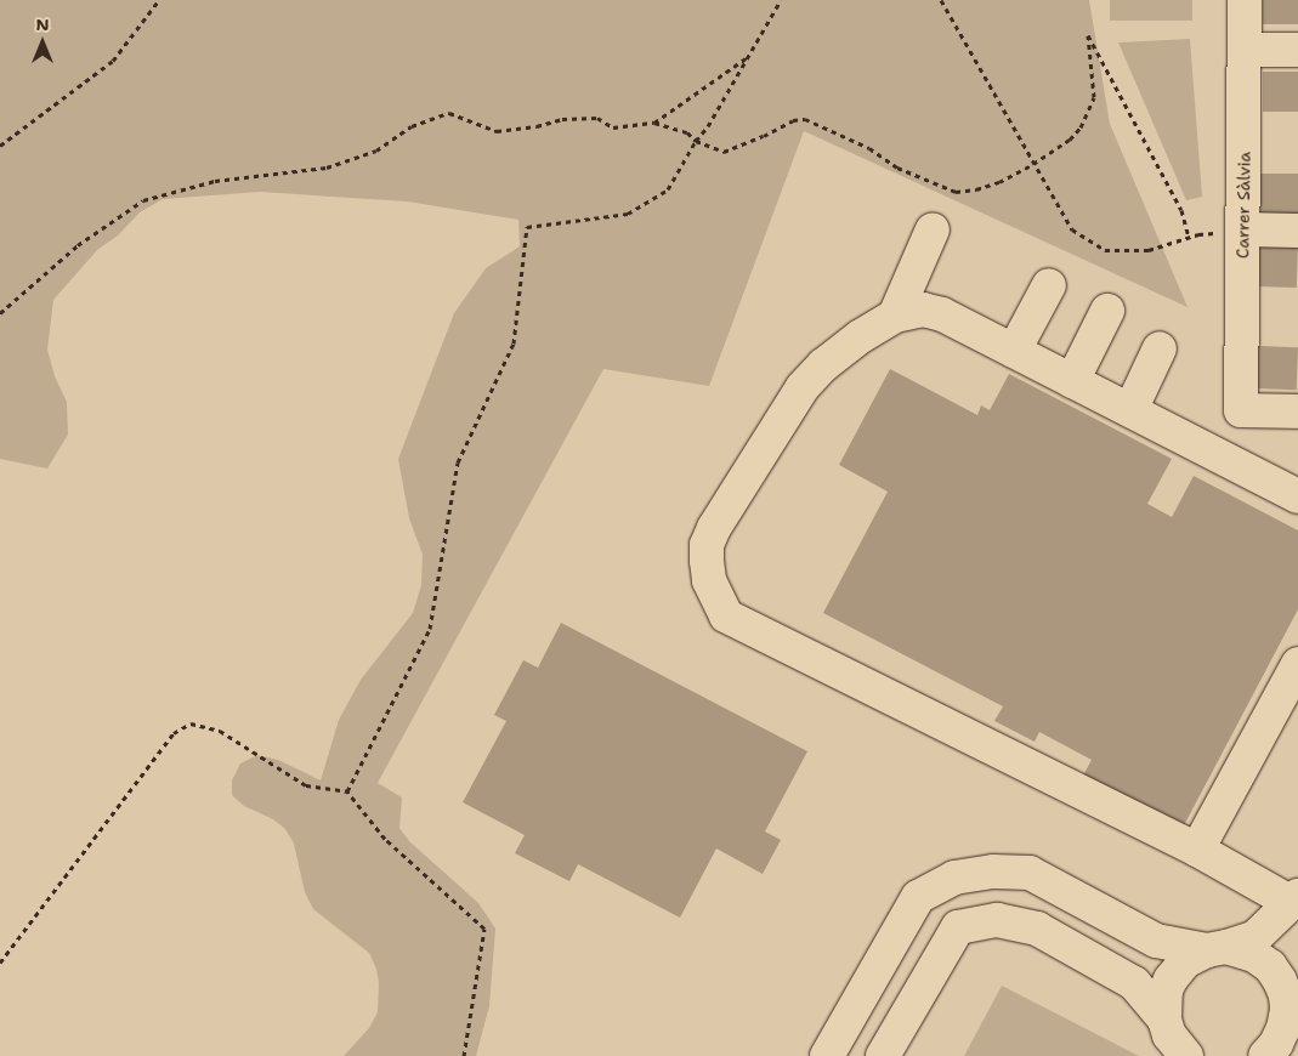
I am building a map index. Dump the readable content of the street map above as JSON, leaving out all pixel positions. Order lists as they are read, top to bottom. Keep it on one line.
{"streets":{"street":["Carrer Sàlvia"]},"north":"top"}
